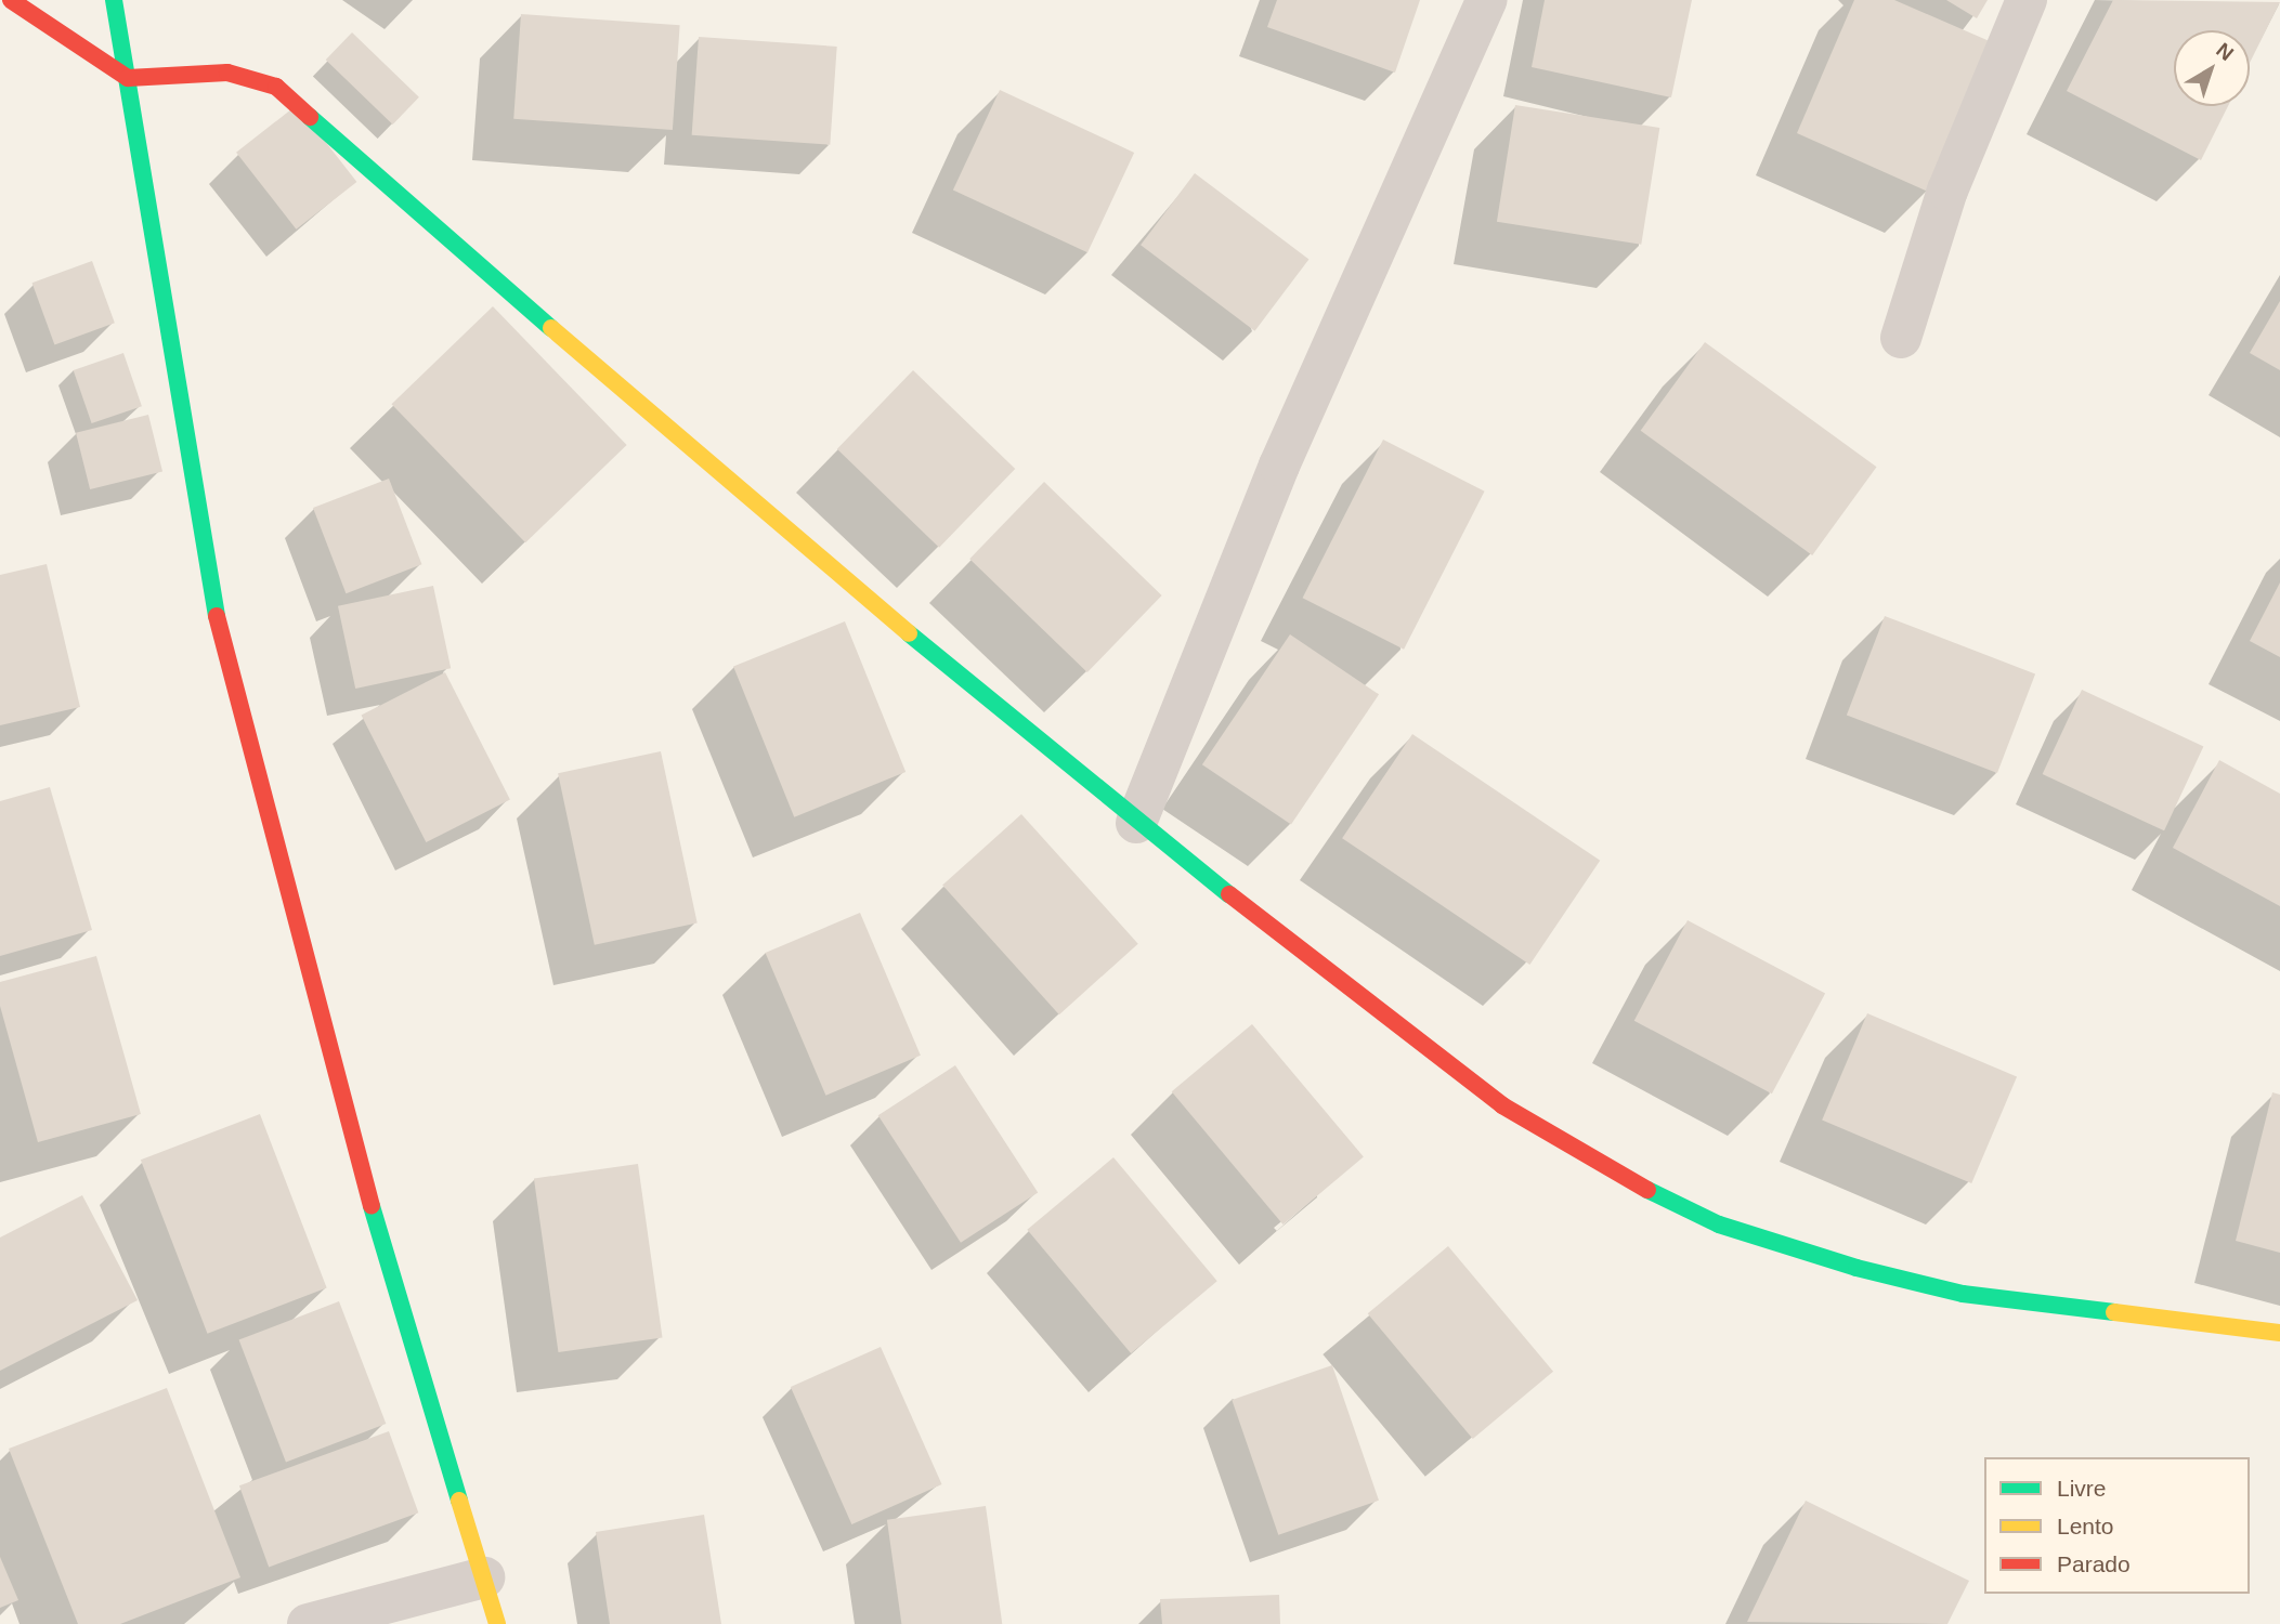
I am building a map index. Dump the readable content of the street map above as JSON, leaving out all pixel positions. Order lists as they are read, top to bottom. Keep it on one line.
{"legend":["Livre","Lento","Parado"],"north":"top right"}
